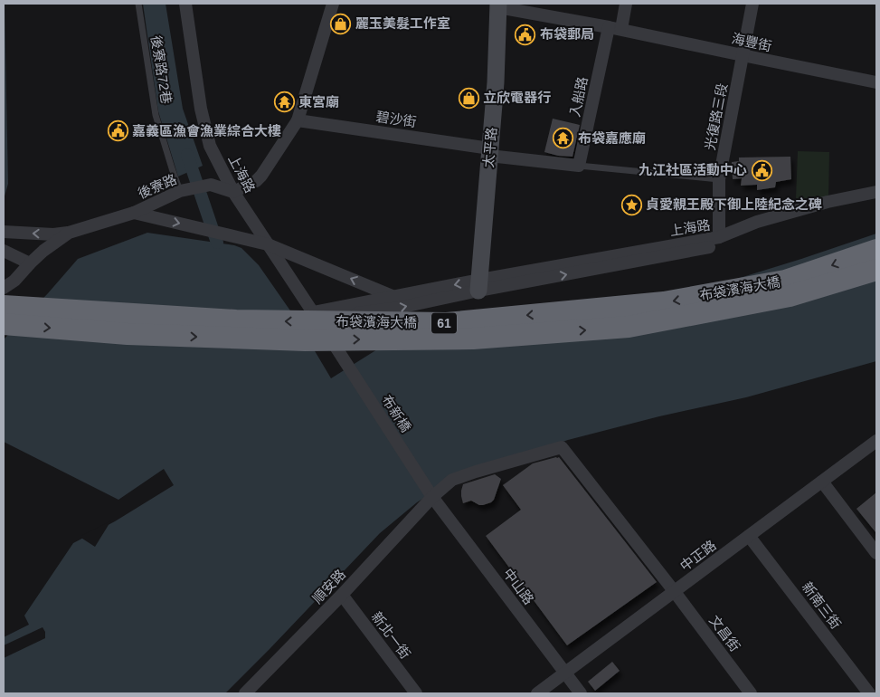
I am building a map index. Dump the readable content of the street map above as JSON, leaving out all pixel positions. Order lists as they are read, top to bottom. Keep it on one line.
{"streets":{"highway":["布袋濱海大橋","61"],"main road":["太平路"],"street":["海豐街","入船路","光復路三段","碧沙街","上海路","後寮路","布新橋","中正路","順安路","中山路","新南三街","文昌街","新北一街"],"lane":["後寮路72巷"]},"crossings":[["海豐街","入船路"],["海豐街","光復路三段"],["後寮路72巷","後寮路"],["光復路三段","上海路"],["碧沙街","太平路"],["太平路","上海路"],["上海路","後寮路"],["上海路","布新橋"],["布新橋","順安路"],["布新橋","中山路"],["中正路","順安路"],["中正路","中山路"],["中正路","新南三街"],["中正路","文昌街"],["順安路","中山路"],["順安路","文昌街"],["順安路","新北一街"]],"places":{"shop":["麗玉美髮工作室","立欣電器行"],"public building":["布袋郵局","嘉義區漁會漁業綜合大樓","九江社區活動中心"],"temple":["東宮廟","布袋嘉應廟"],"place":["貞愛親王殿下御上陸紀念之碑"]}}
